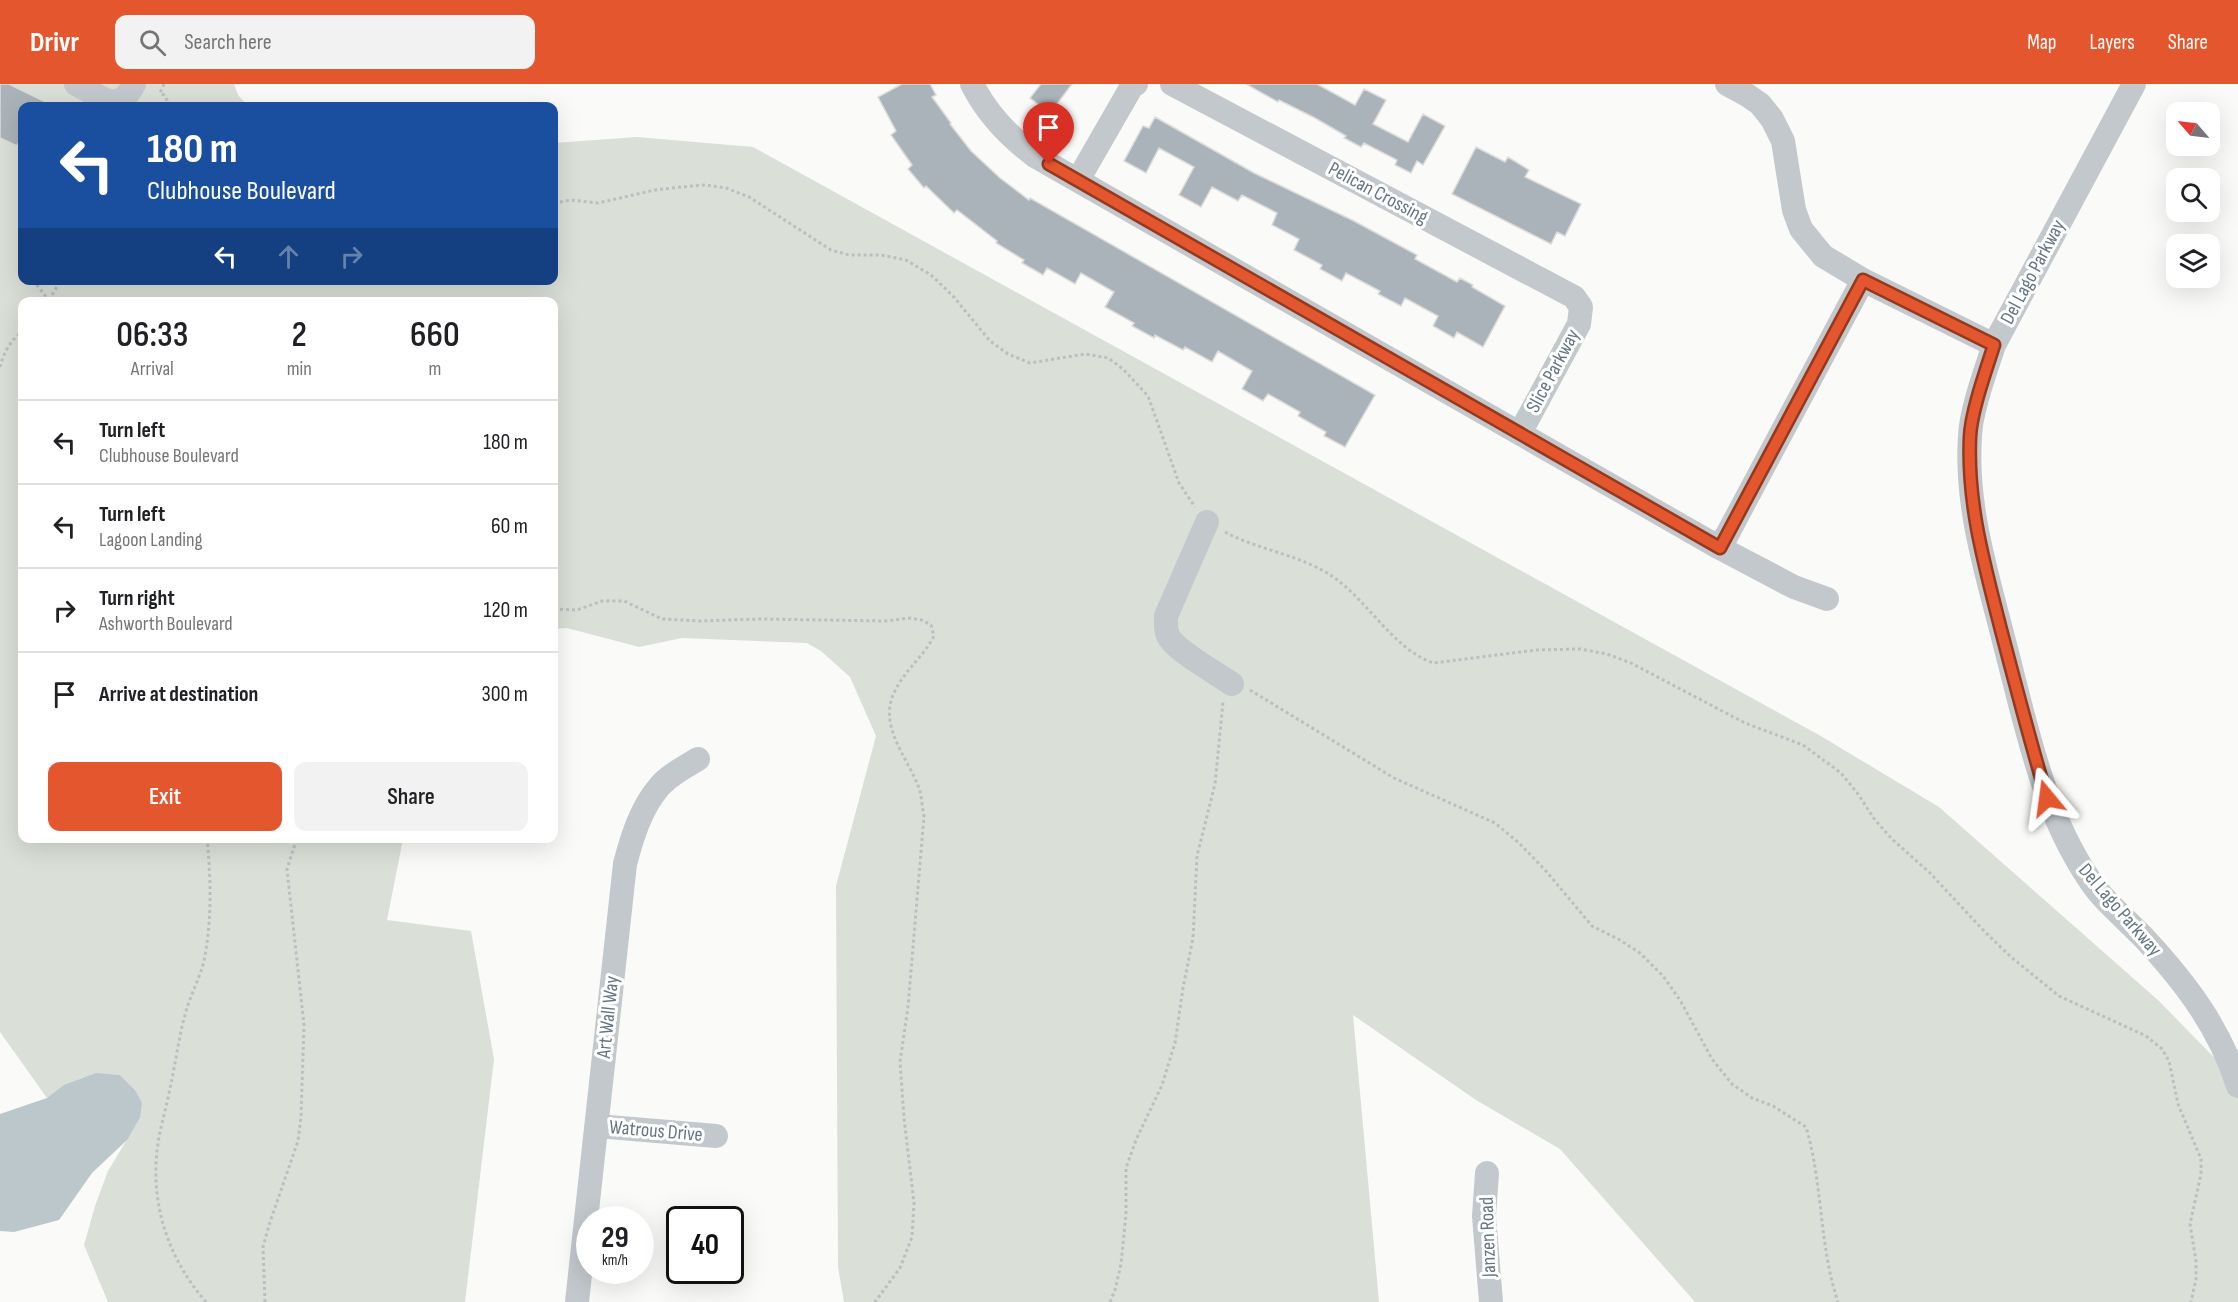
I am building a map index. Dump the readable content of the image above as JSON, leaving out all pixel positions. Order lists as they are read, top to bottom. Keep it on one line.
{"streets":{"street":["Pelican Crossing","Del Lago Parkway","Slice Parkway","Art Wall Way","Watrous Drive","Janzen Road"]},"crossings":[["Pelican Crossing","Slice Parkway"],["Art Wall Way","Watrous Drive"]],"north":"top left","page":{"header":"Drivr","search":"Search here","nav":["Map","Layers","Share"],"turn":["180 m","Clubhouse Boulevard"],"eta":["06:33","Arrival","2","min","660","m"],"list":[{"name":"Turn left","note":"Clubhouse Boulevard","value":"180 m"},{"name":"Turn left","note":"Lagoon Landing","value":"60 m"},{"name":"Turn right","note":"Ashworth Boulevard","value":"120 m"},{"name":"Arrive at destination","value":"300 m"}],"buttons":["Exit","Share"],"speed":"29 km/h","limit":"40"}}
